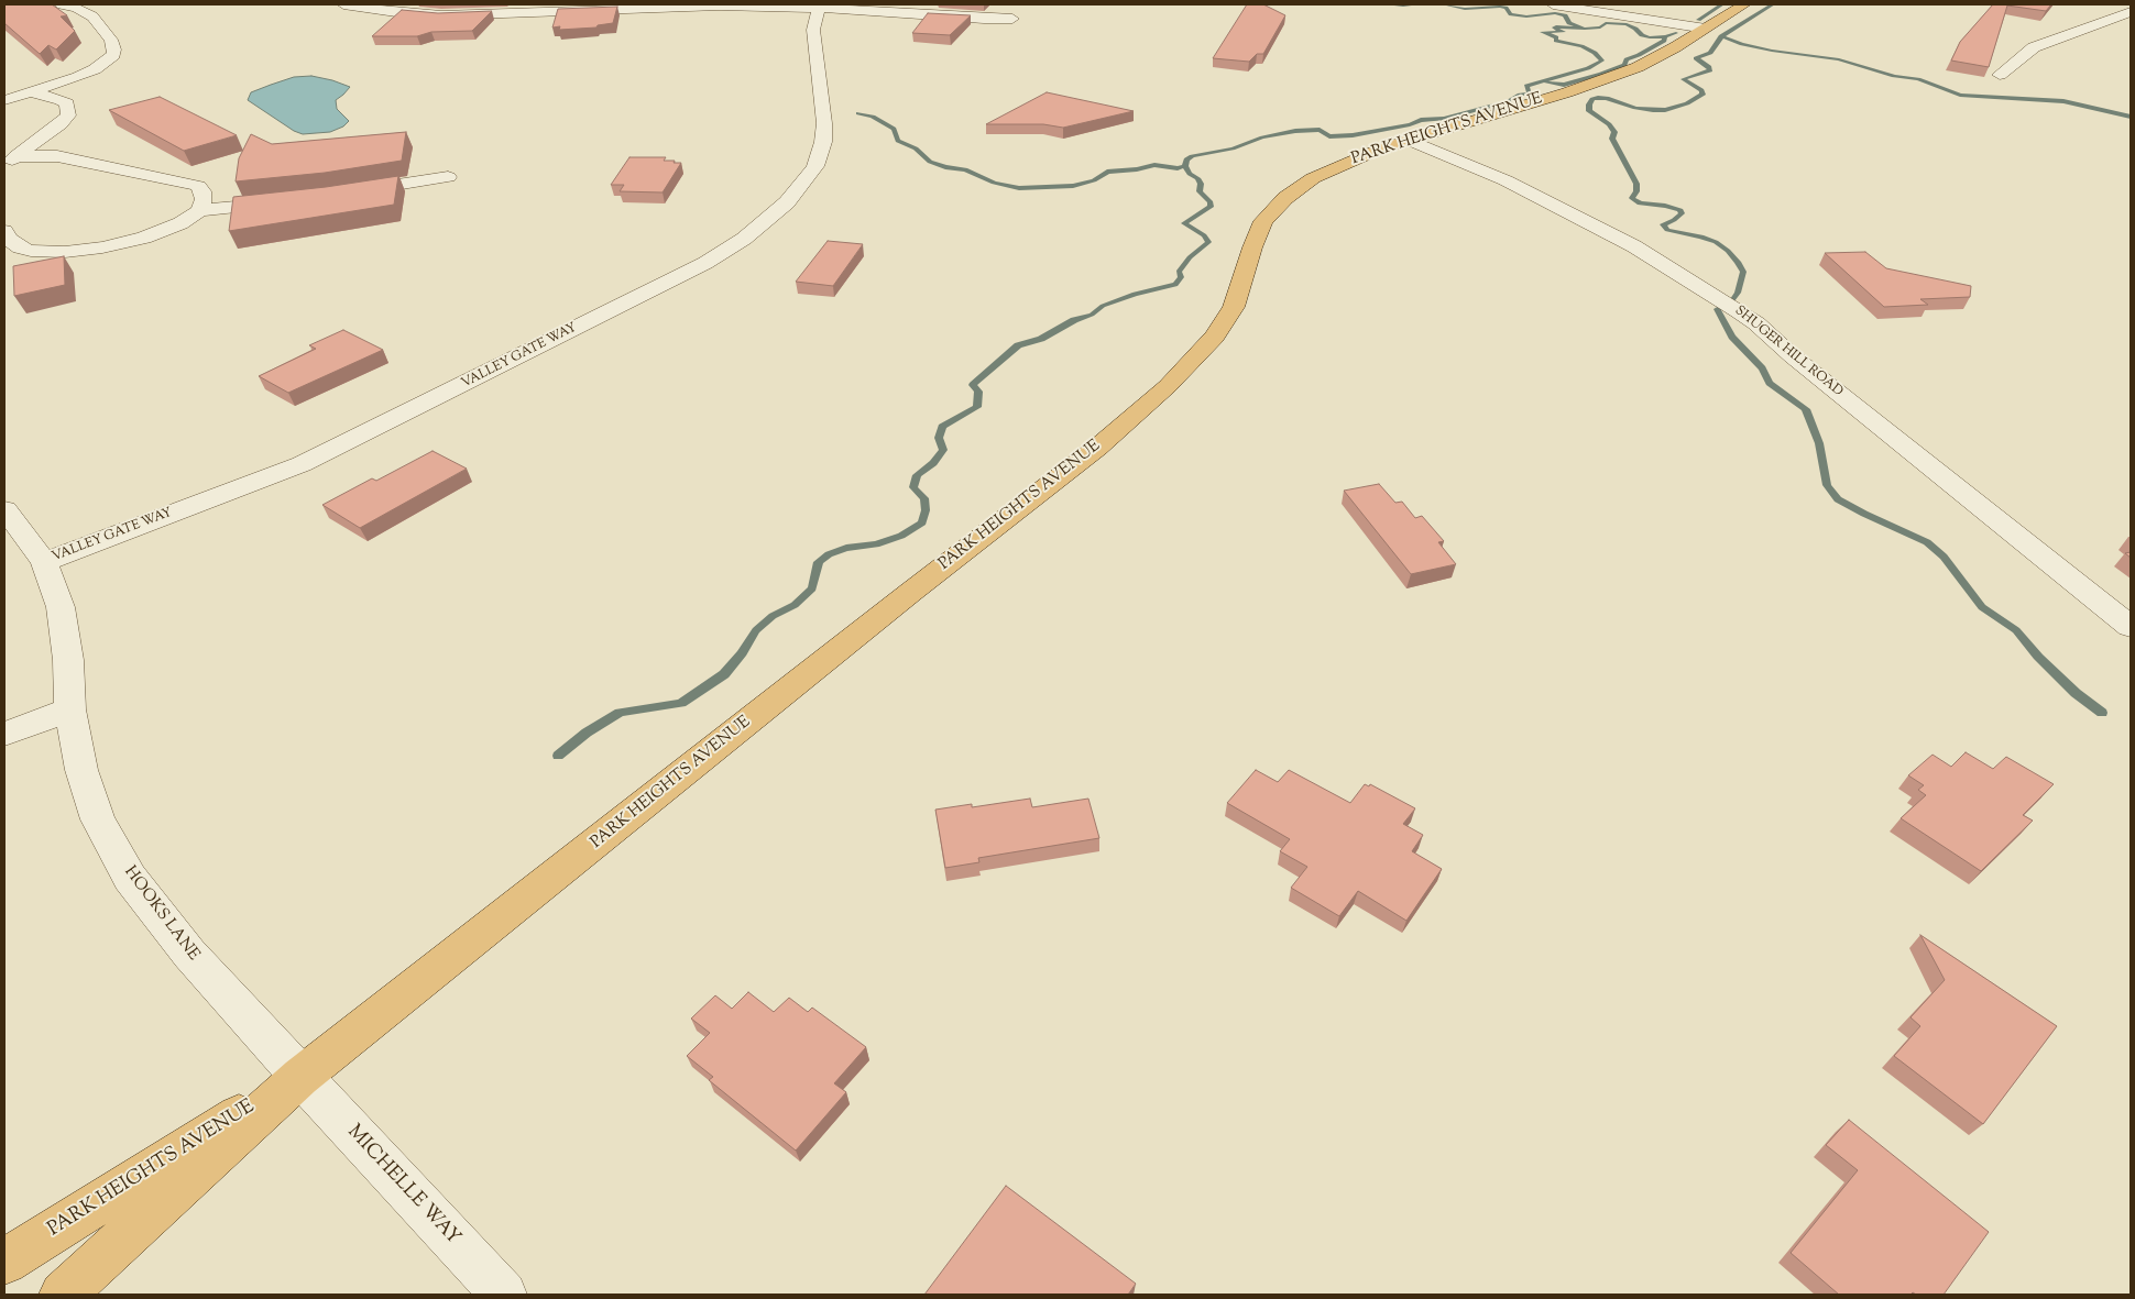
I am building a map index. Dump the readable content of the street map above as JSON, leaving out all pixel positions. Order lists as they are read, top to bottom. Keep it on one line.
{"streets":{"main road":["PARK HEIGHTS AVENUE"],"street":["SHUGER HILL ROAD","VALLEY GATE WAY","HOOKS LANE","MICHELLE WAY"]},"crossings":[["PARK HEIGHTS AVENUE","SHUGER HILL ROAD"],["PARK HEIGHTS AVENUE","HOOKS LANE"],["PARK HEIGHTS AVENUE","MICHELLE WAY"],["VALLEY GATE WAY","HOOKS LANE"],["HOOKS LANE","MICHELLE WAY"]]}
